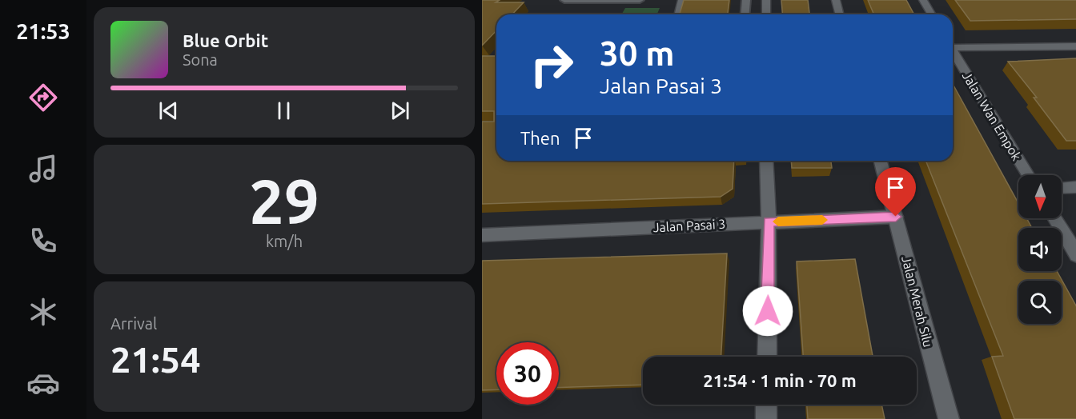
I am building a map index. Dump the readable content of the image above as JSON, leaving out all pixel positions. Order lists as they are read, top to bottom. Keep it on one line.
{"streets":{"street":["Jalan Wan Empok","Jalan Pasai 3","Jalan Merah Silu"]},"crossings":[["Jalan Pasai 3","Jalan Merah Silu"]],"north":"bottom","page":{"tabs":"21:53","turn":["30 m","Jalan Pasai 3"],"song":["Blue Orbit","Sona"],"then":"Then","tile":[["29","km/h"],["Arrival","21:54"]],"limit":"30","trip":"21:54 · 1 min · 70 m"}}
